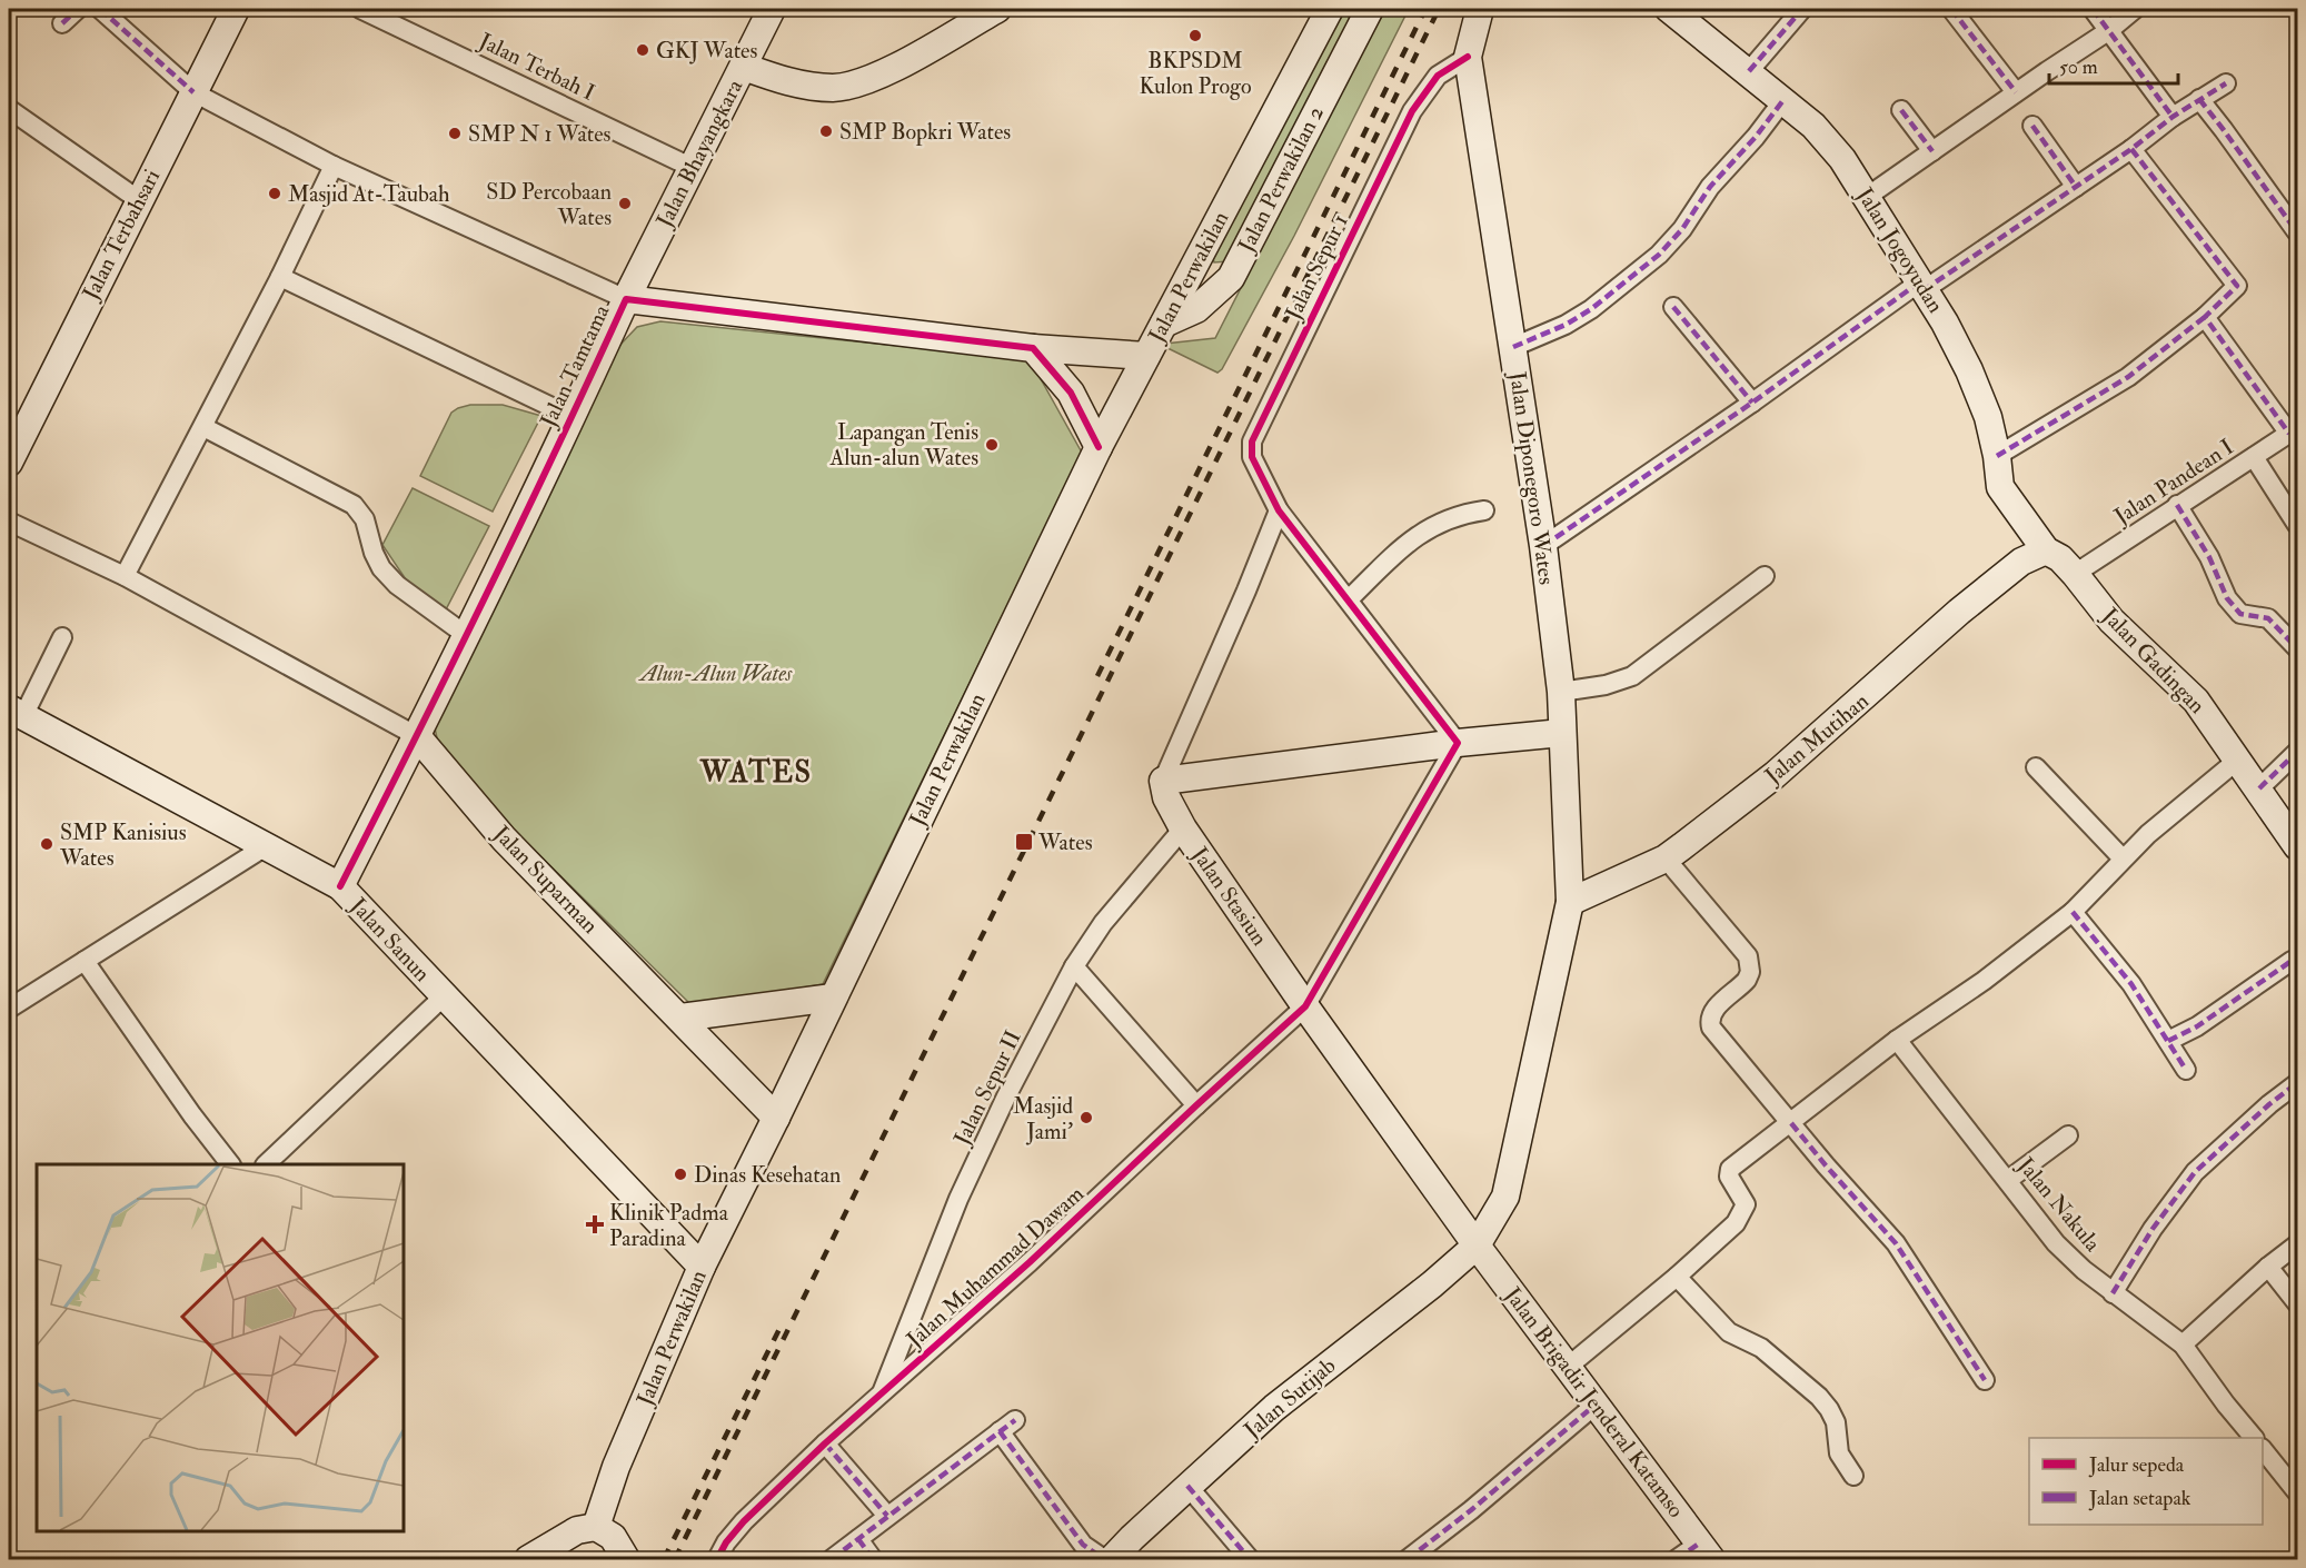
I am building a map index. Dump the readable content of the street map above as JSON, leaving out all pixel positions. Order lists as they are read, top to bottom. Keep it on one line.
{"streets":{"street":["Jalan Terbah I","Jalan Bhayangkara","Jalan Perwakilan 2","Jalan Terbahsari","Jalan Jogoyudan","Jalan Sepur 1","Jalan Perwakilan","Jalan Tamtama","Jalan Diponegoro Wates","Jalan Pandean I","Jalan Gadingan","Jalan Mutihan","Jalan Suparman","Jalan Stasiun","Jalan Sanun","Jalan Sepur II","Jalan Nakula","Jalan Muhammad Dawam","Jalan Sutijab","Jalan Brigadir Jenderal Katamso"]},"crossings":[["Jalan Terbah I","Jalan Bhayangkara"],["Jalan Bhayangkara","Jalan Tamtama"],["Jalan Perwakilan 2","Jalan Perwakilan"],["Jalan Jogoyudan","Jalan Gadingan"],["Jalan Jogoyudan","Jalan Mutihan"],["Jalan Sepur 1","Jalan Diponegoro Wates"],["Jalan Sepur 1","Jalan Muhammad Dawam"],["Jalan Perwakilan","Jalan Tamtama"],["Jalan Perwakilan","Jalan Suparman"],["Jalan Perwakilan","Jalan Sanun"],["Jalan Tamtama","Jalan Suparman"],["Jalan Tamtama","Jalan Sanun"],["Jalan Diponegoro Wates","Jalan Mutihan"],["Jalan Diponegoro Wates","Jalan Sutijab"],["Jalan Pandean I","Jalan Gadingan"],["Jalan Gadingan","Jalan Mutihan"],["Jalan Mutihan","Jalan Sutijab"],["Jalan Stasiun","Jalan Sepur II"],["Jalan Stasiun","Jalan Muhammad Dawam"],["Jalan Stasiun","Jalan Sutijab"],["Jalan Stasiun","Jalan Brigadir Jenderal Katamso"],["Jalan Sepur II","Jalan Muhammad Dawam"],["Jalan Sutijab","Jalan Brigadir Jenderal Katamso"]],"districts":["WATES"],"parks":["Alun-Alun Wates"],"places":{"other":["BKPSDM Kulon Progo","GKJ Wates","SMP Bopkri Wates","SMP N 1 Wates","Masjid At-Taubah","SD Percobaan Wates","Lapangan Tenis Alun-alun Wates","SMP Kanisius Wates","Masjid Jami'","Dinas Kesehatan"],"transit":["Wates"],"health":["Klinik Padma Paradina"]},"legend":["Jalur sepeda","Jalan setapak"],"scale_bar":"50 m"}
